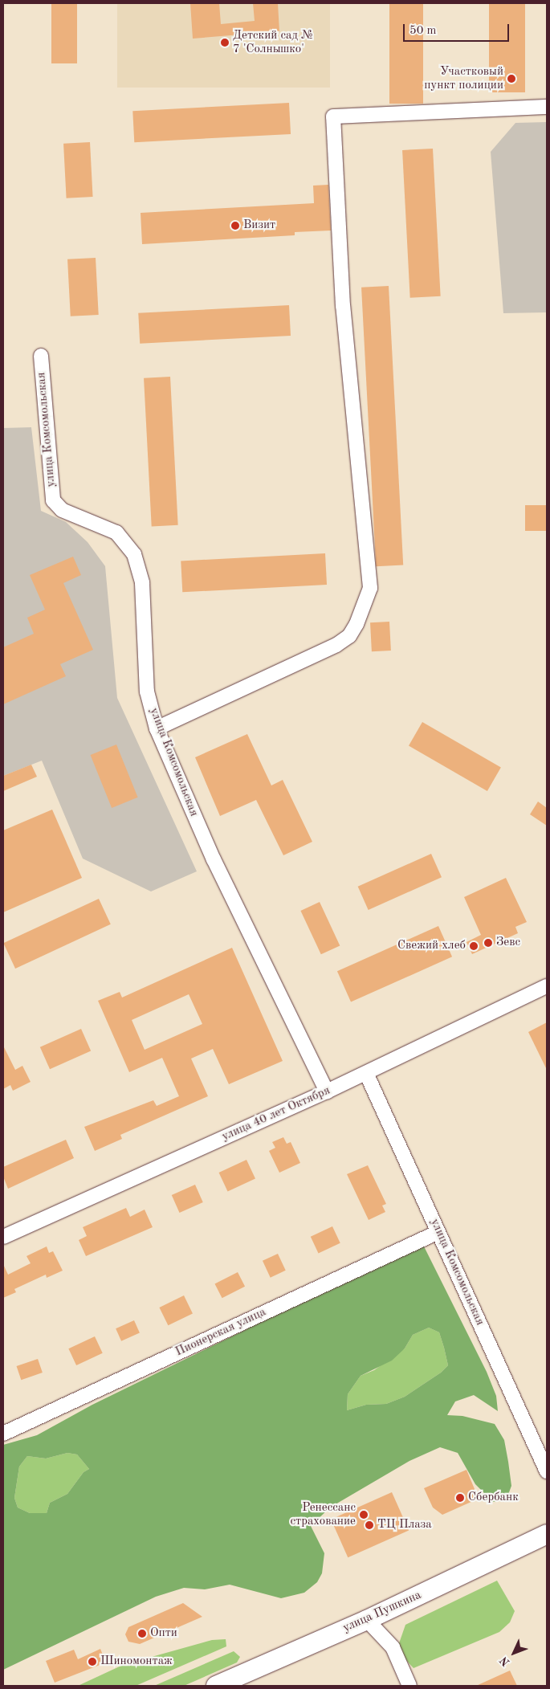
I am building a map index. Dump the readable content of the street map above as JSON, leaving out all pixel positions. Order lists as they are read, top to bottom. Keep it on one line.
{"streets":{"main road":["улица Пушкина"],"street":["улица Комсомольская","улица 40 лет Октября","Пионерская улица"]},"crossings":[["улица Комсомольская","улица 40 лет Октября"],["улица Комсомольская","Пионерская улица"]],"places":["Детский сад № 7 'Солнышко'","Участковый пункт полиции","Визит","Зевс","Свежий хлеб","Сбербанк","Ренессанс страхование","ТЦ Плаза","Опти","Шиномонтаж"],"scale_bar":"50 m","north":"bottom left"}
